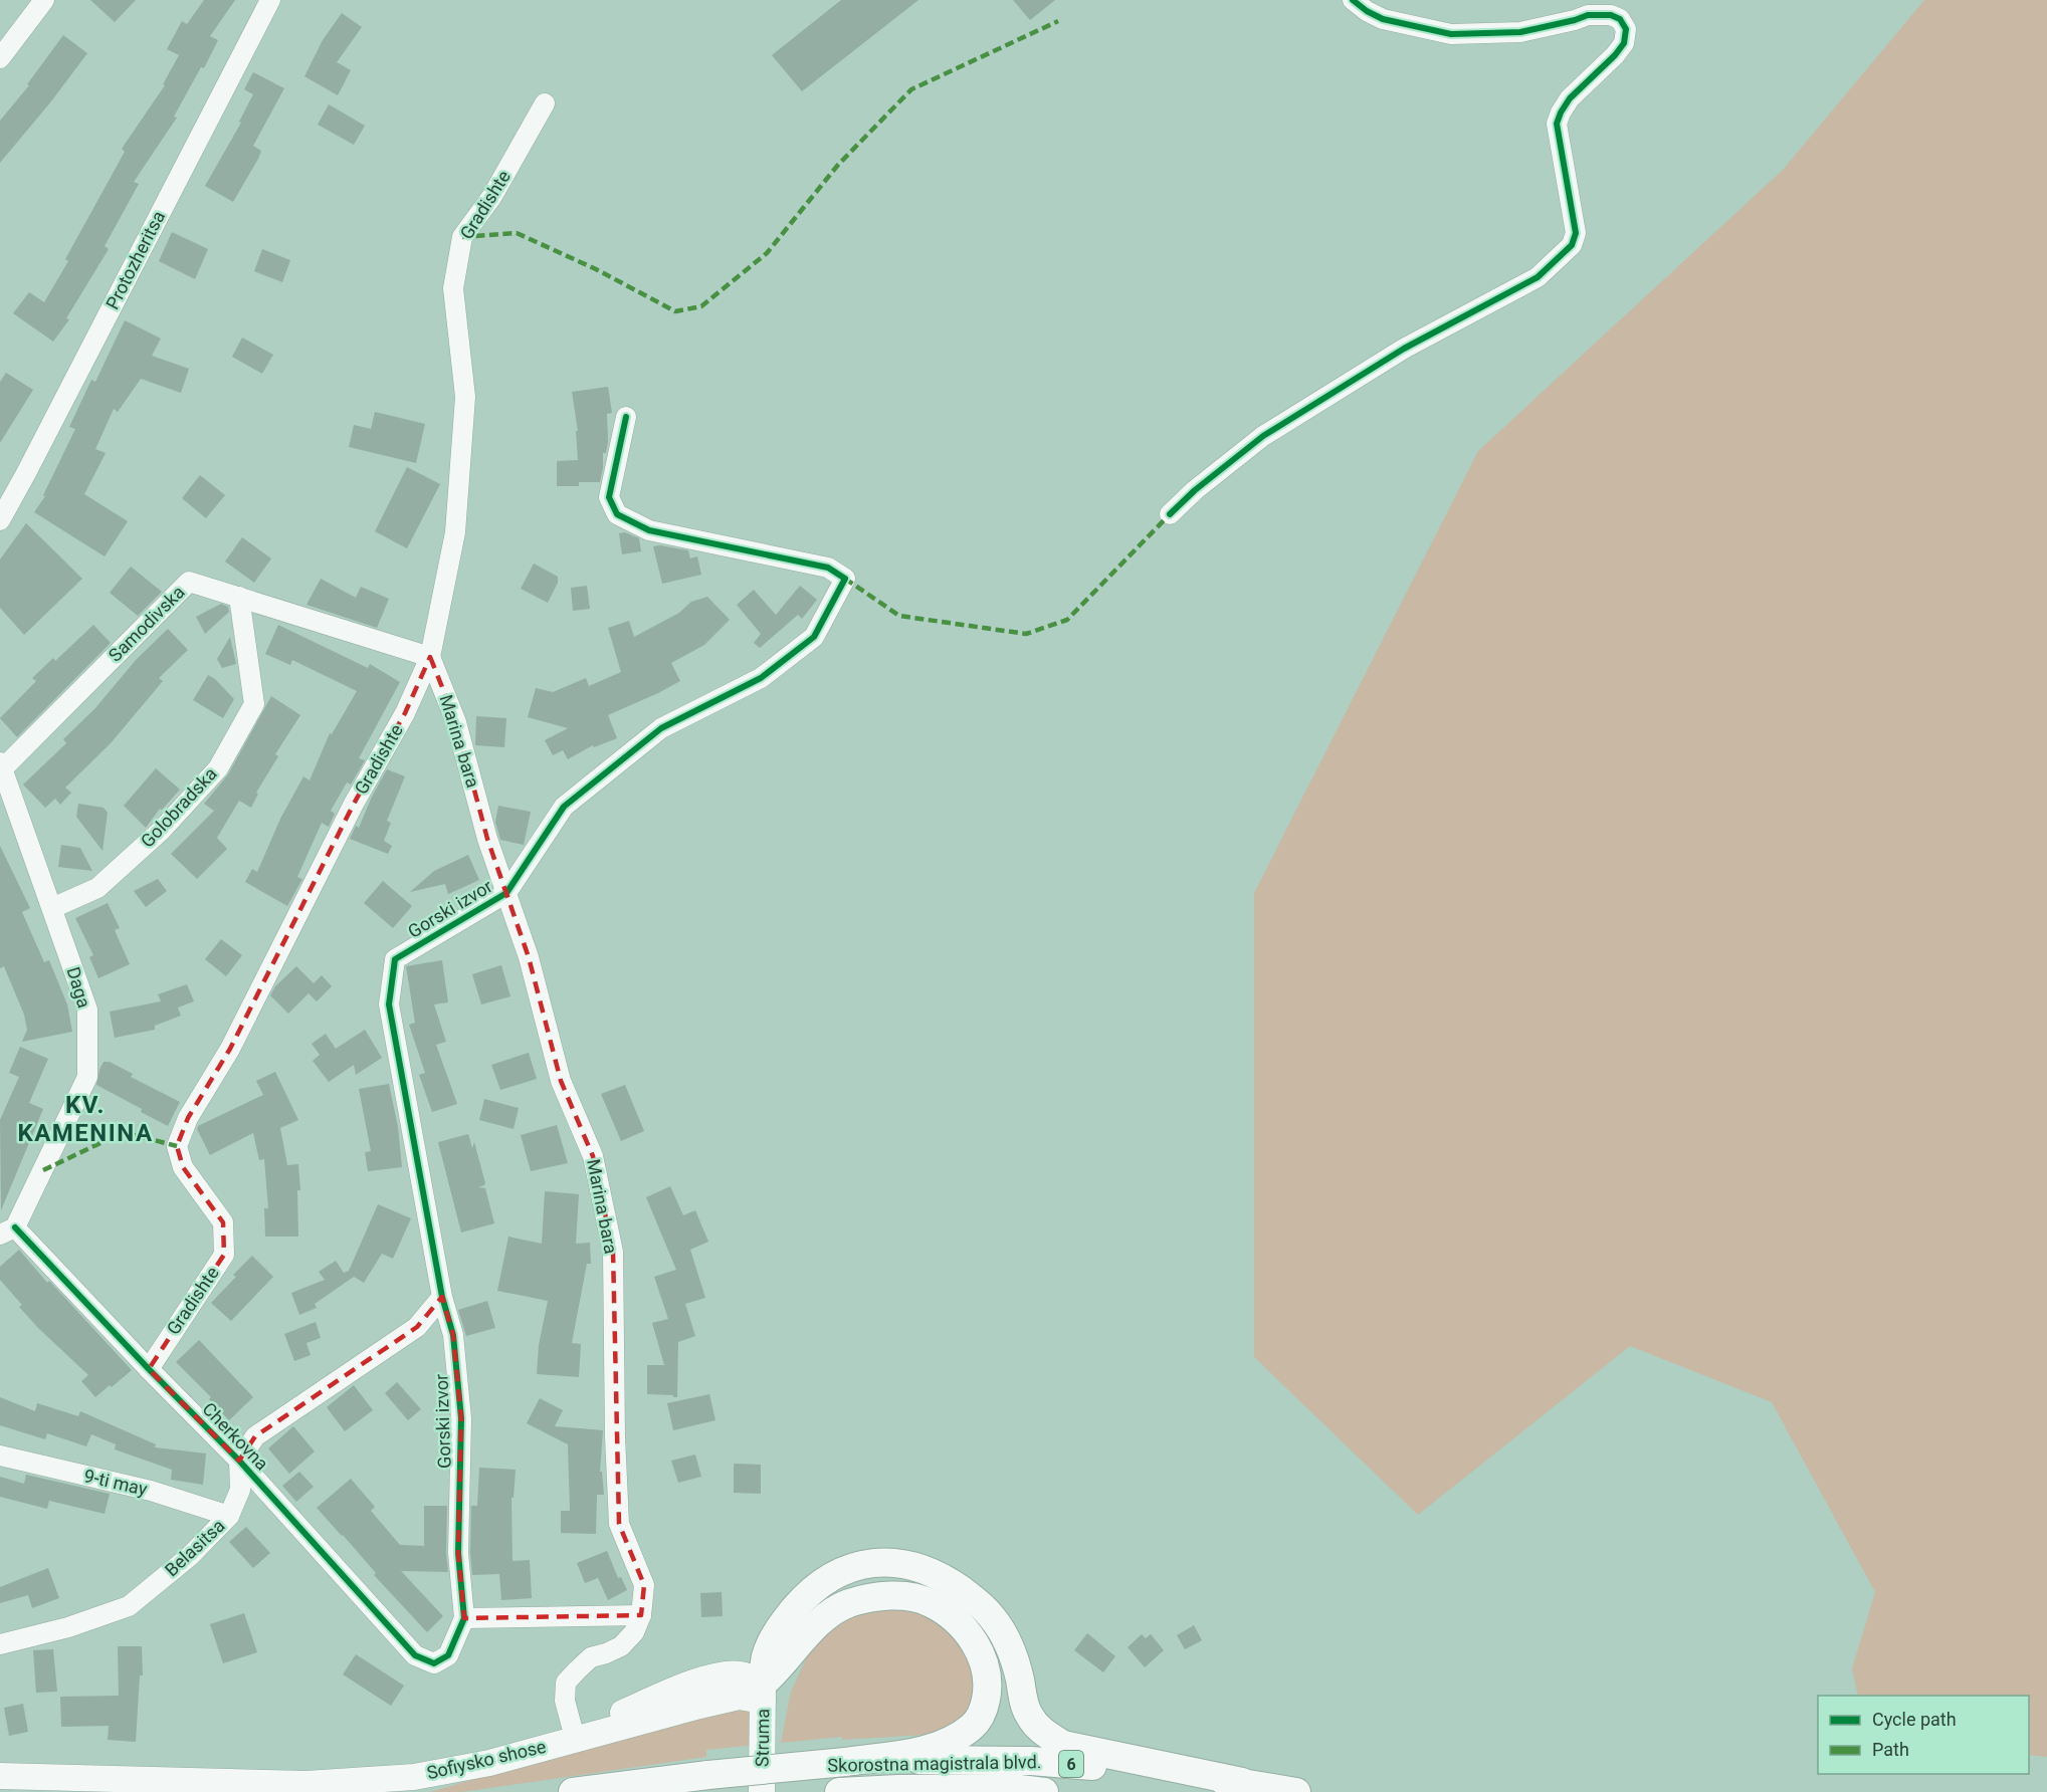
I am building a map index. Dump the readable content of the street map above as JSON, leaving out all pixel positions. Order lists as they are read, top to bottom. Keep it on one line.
{"streets":{"highway":["Skorostna magistrala blvd.","6"],"main road":["Struma","Sofiysko shose"],"street":["Gradishte","Protozheritsa","Samodivska","Marina bara","Golobradska","Gorski izvor","Daga","Cherkovna","9-ti may","Belasitsa"]},"crossings":[["Gradishte","Samodivska"],["Gradishte","Marina bara"],["Gradishte","Cherkovna"],["Samodivska","Marina bara"],["Samodivska","Golobradska"],["Samodivska","Daga"],["Marina bara","Gorski izvor"],["Marina bara","Sofiysko shose"],["Golobradska","Daga"],["Gorski izvor","Cherkovna"],["Daga","Cherkovna"],["Cherkovna","Belasitsa"],["9-ti may","Belasitsa"],["Struma","Sofiysko shose"]],"districts":["KV. KAMENINA"],"legend":["Cycle path","Path"]}
